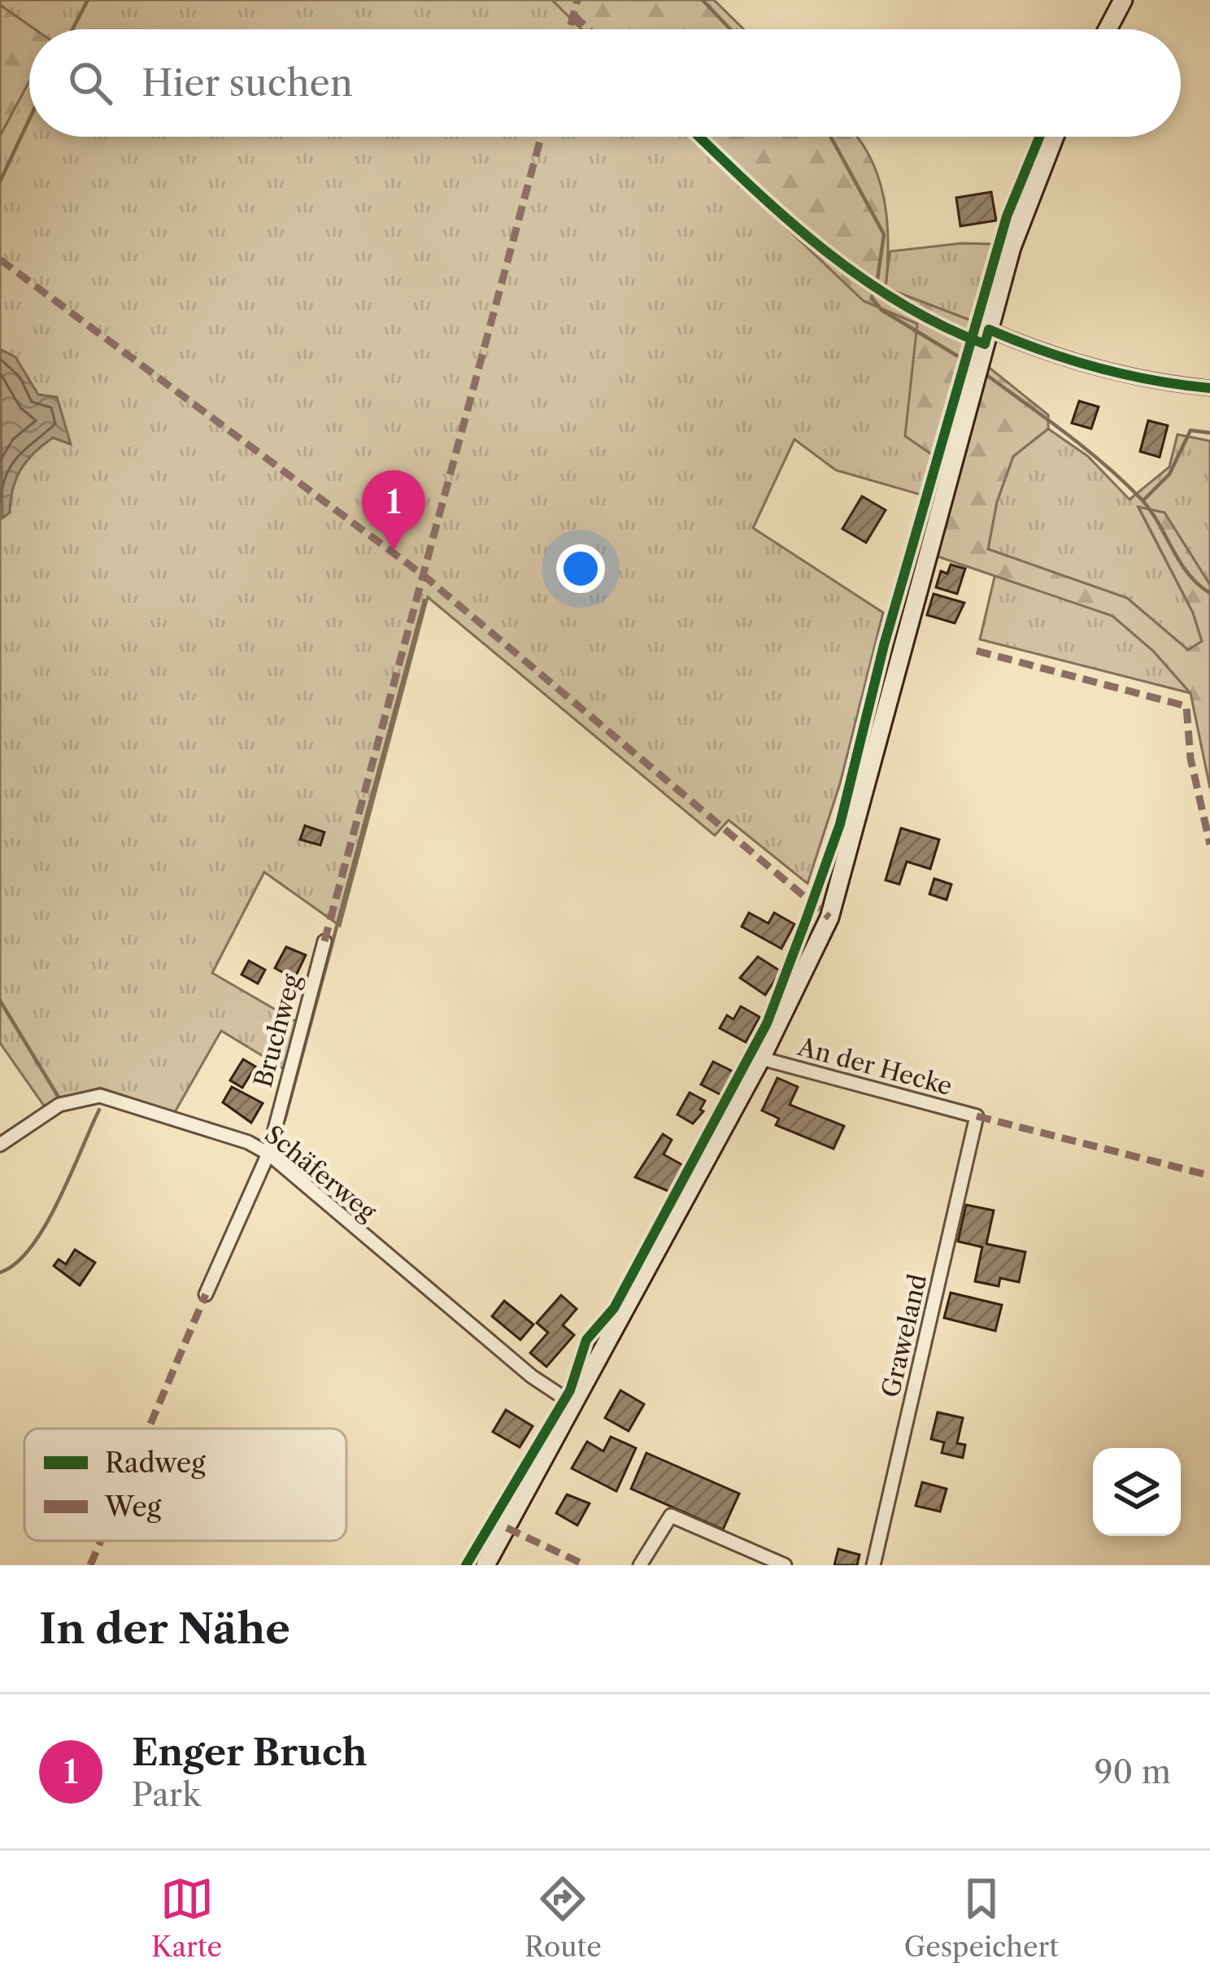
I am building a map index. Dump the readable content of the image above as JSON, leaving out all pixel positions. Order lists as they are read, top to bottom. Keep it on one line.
{"streets":{"street":["Bruchweg","An der Hecke","Schäferweg","Graweland"]},"crossings":[["Bruchweg","Schäferweg"],["An der Hecke","Graweland"]],"legend":["Radweg","Weg"],"page":{"search":"Hier suchen","pins":"1","heading":"In der Nähe","list":[{"mark":"1","name":"Enger Bruch","note":"Park","value":"90 m"}],"nav":["Karte","Route","Gespeichert"]}}
